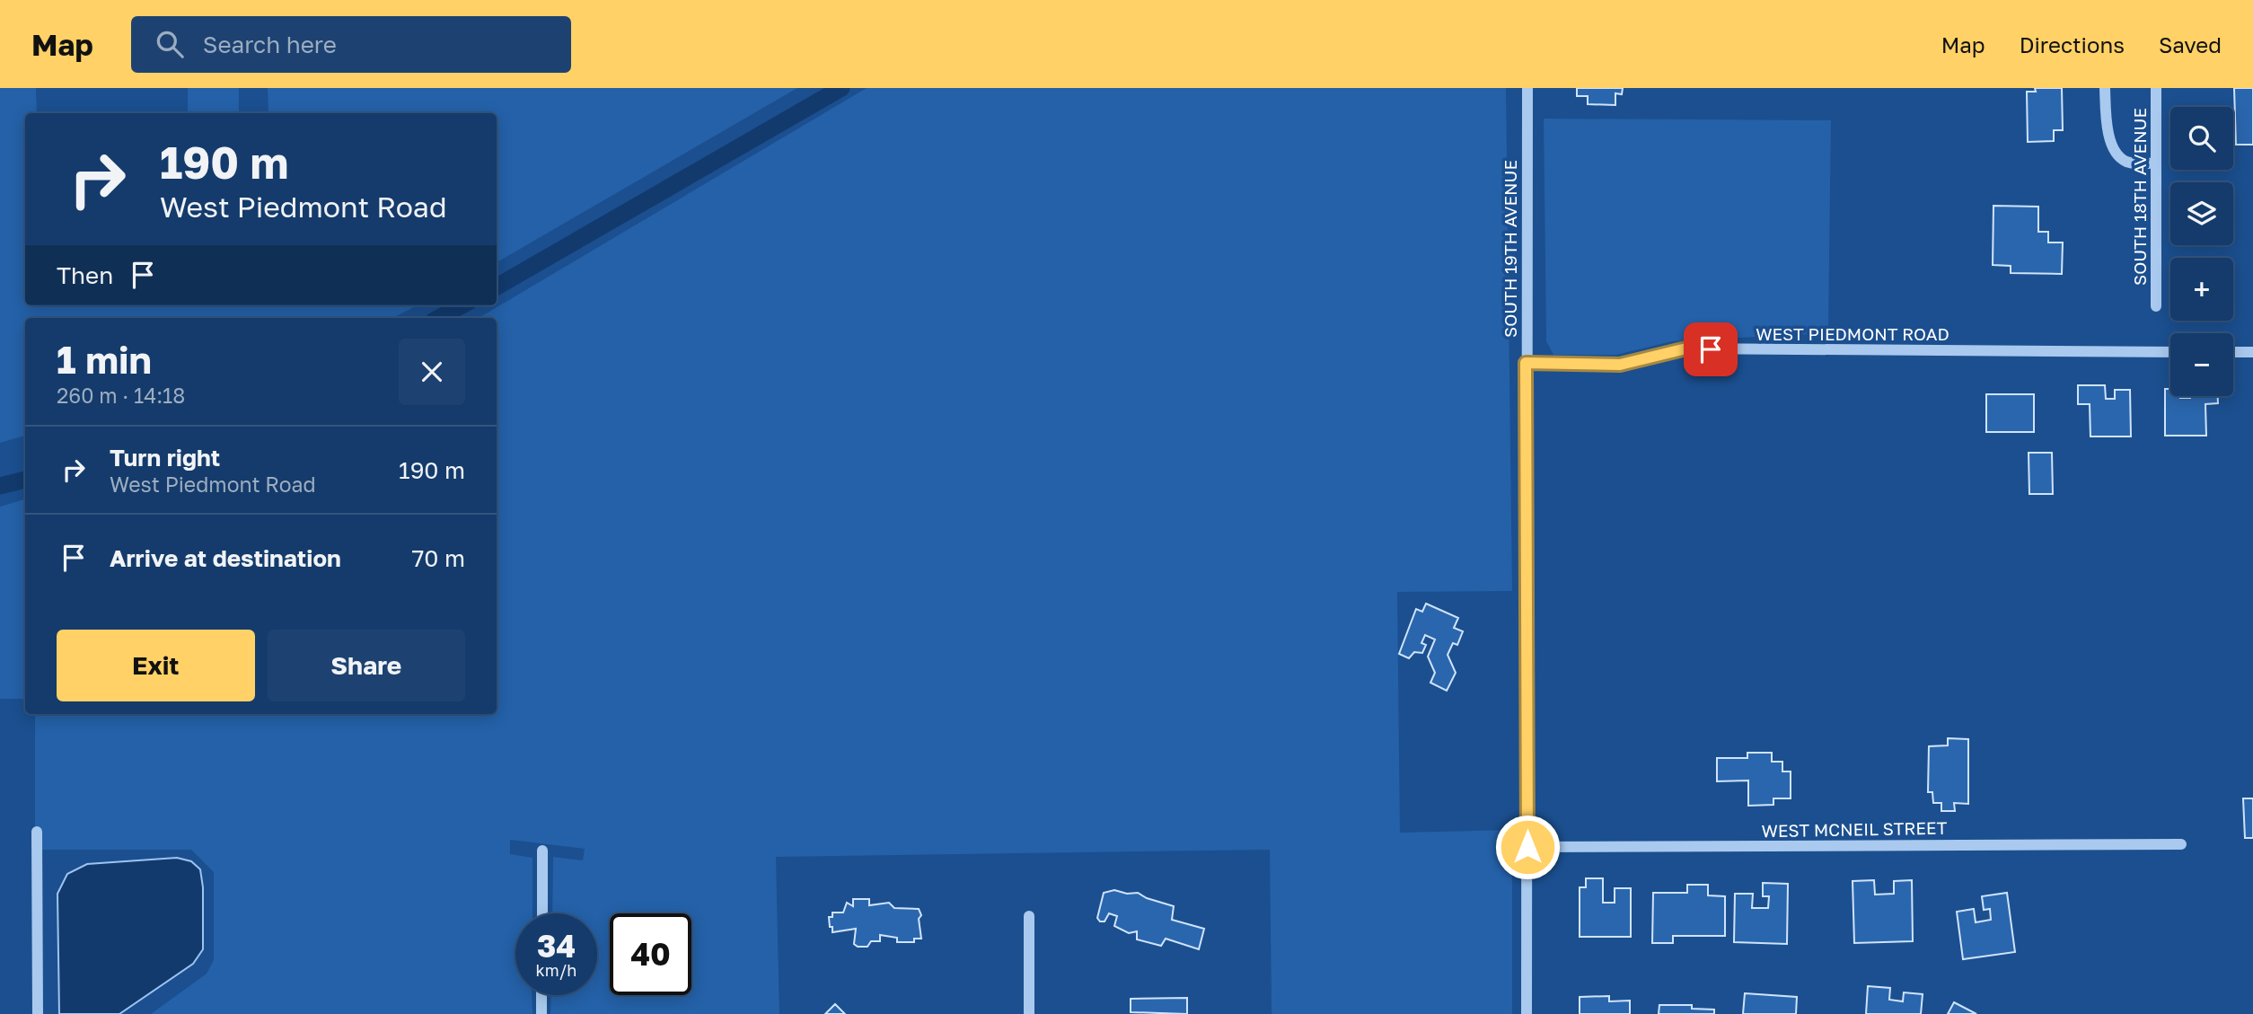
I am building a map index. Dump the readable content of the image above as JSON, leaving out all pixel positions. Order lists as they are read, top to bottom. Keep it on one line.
{"streets":{"street":["SOUTH 18TH AVENUE","SOUTH 19TH AVENUE","WEST PIEDMONT ROAD","WEST MCNEIL STREET"]},"crossings":[["SOUTH 19TH AVENUE","WEST PIEDMONT ROAD"],["SOUTH 19TH AVENUE","WEST MCNEIL STREET"]],"page":{"header":"Map","search":"Search here","nav":["Map","Directions","Saved"],"map_buttons":["+","−"],"turn":["190 m","West Piedmont Road"],"then":"Then","heading":["1 min","260 m · 14:18"],"list":[{"name":"Turn right","note":"West Piedmont Road","value":"190 m"},{"name":"Arrive at destination","value":"70 m"}],"buttons":["Exit","Share"],"speed":"34 km/h","limit":"40"}}
